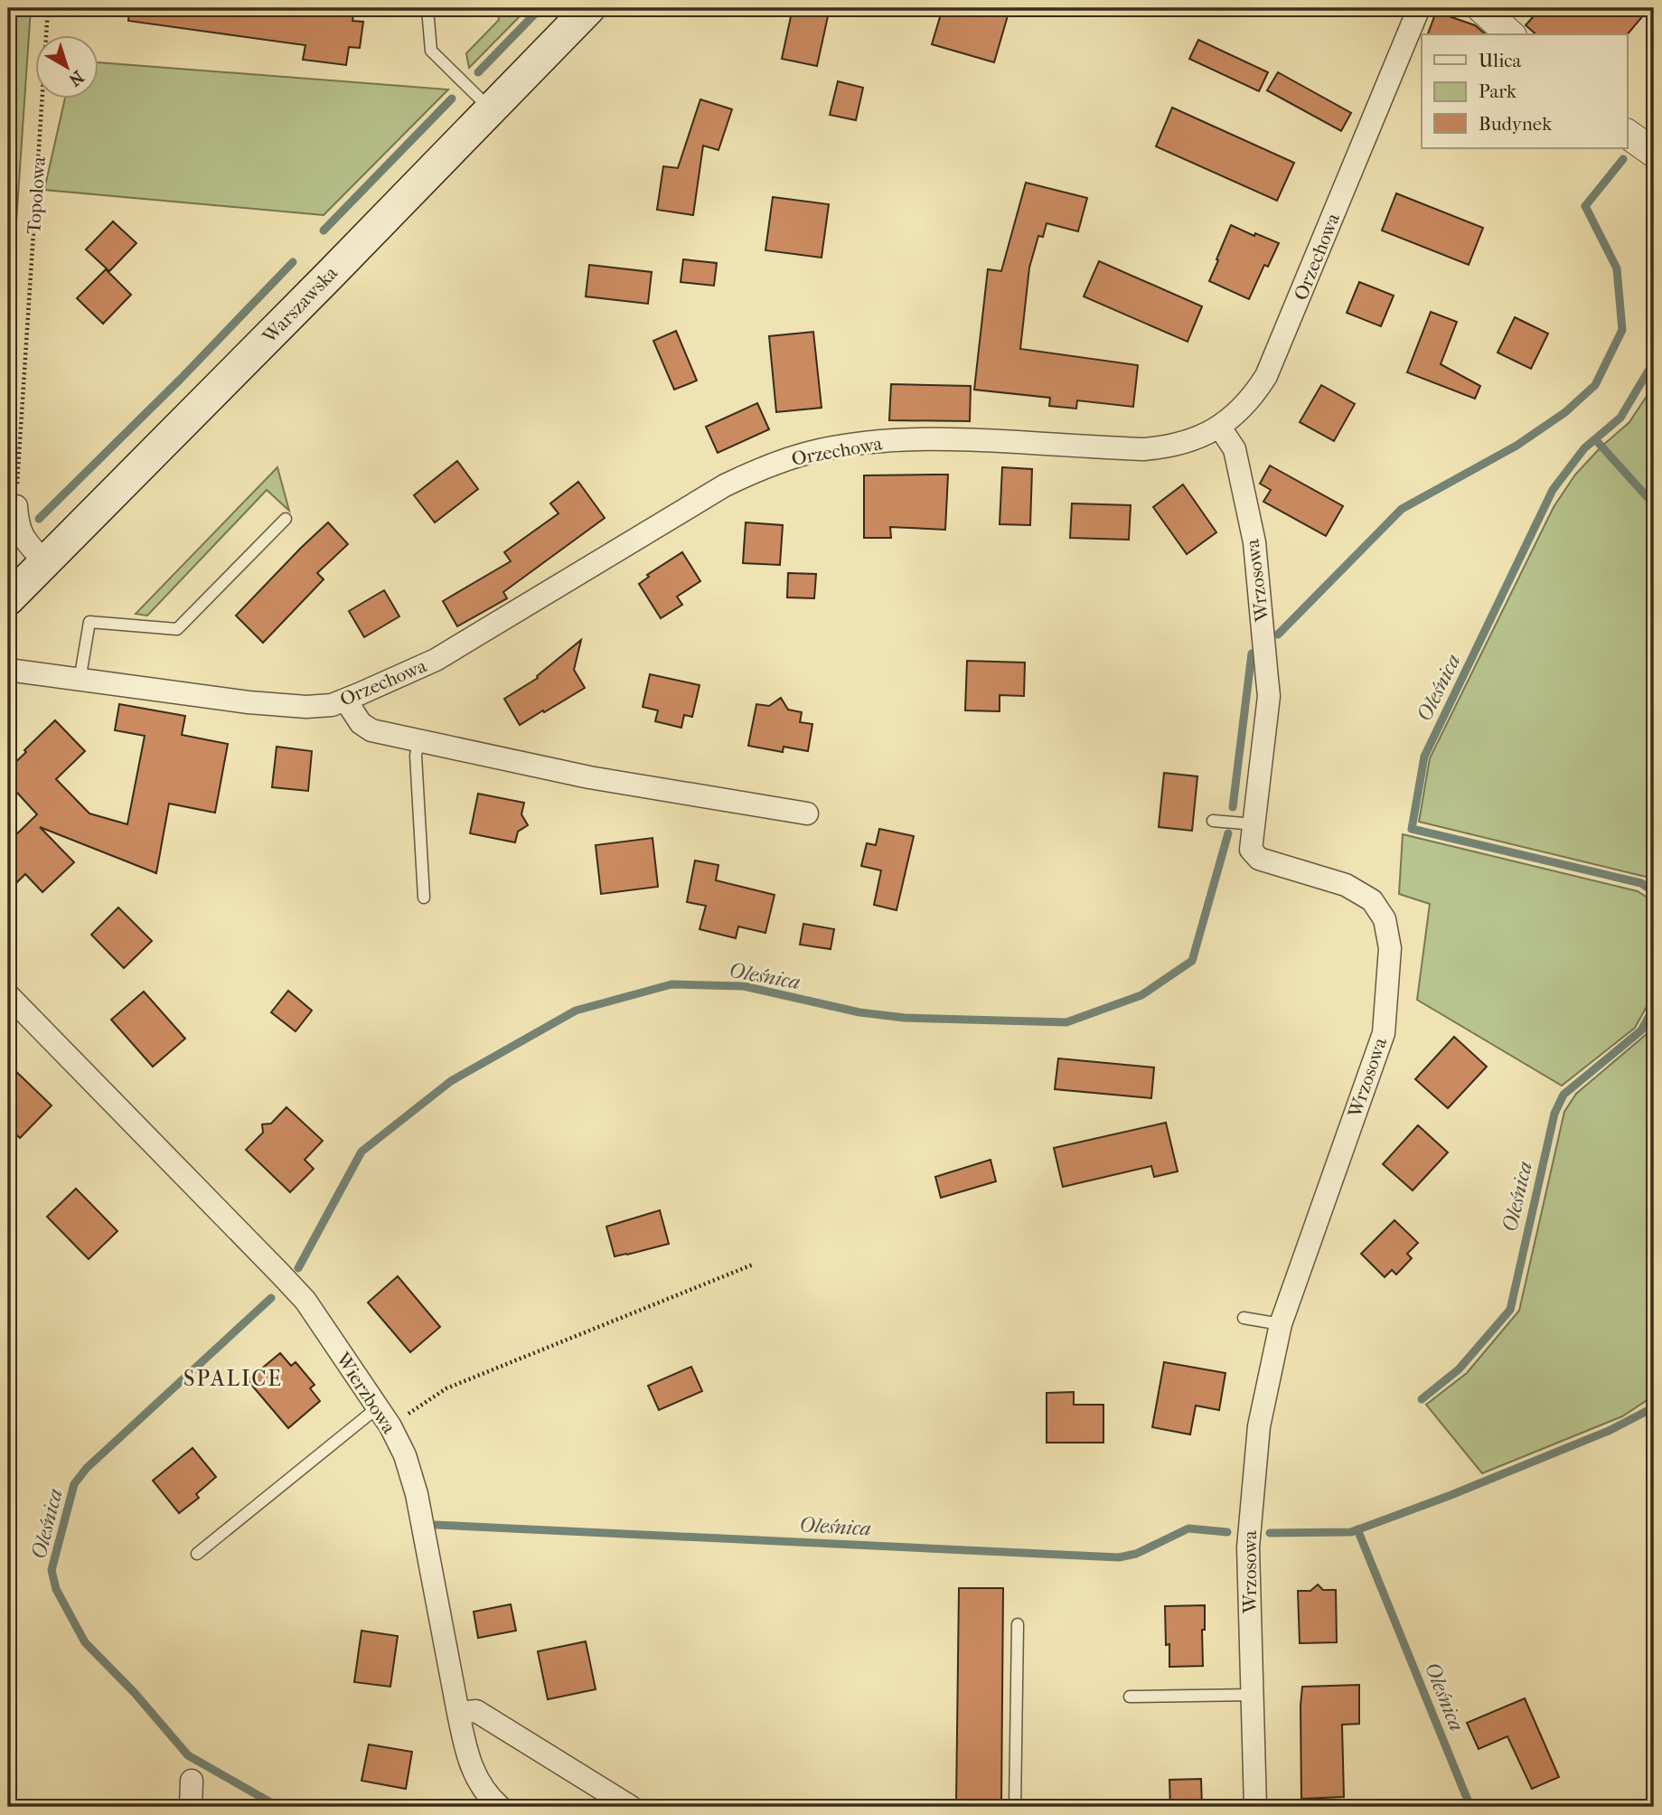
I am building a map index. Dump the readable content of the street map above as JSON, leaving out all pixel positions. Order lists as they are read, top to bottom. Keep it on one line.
{"streets":{"main road":["Warszawska"],"street":["Orzechowa","Wrzosowa","Wierzbowa"],"path":["Topolowa"]},"crossings":[["Orzechowa","Wrzosowa"]],"districts":["SPALICE"],"water":["Oleśnica"],"legend":["Ulica","Park","Budynek"],"north":"bottom right"}
